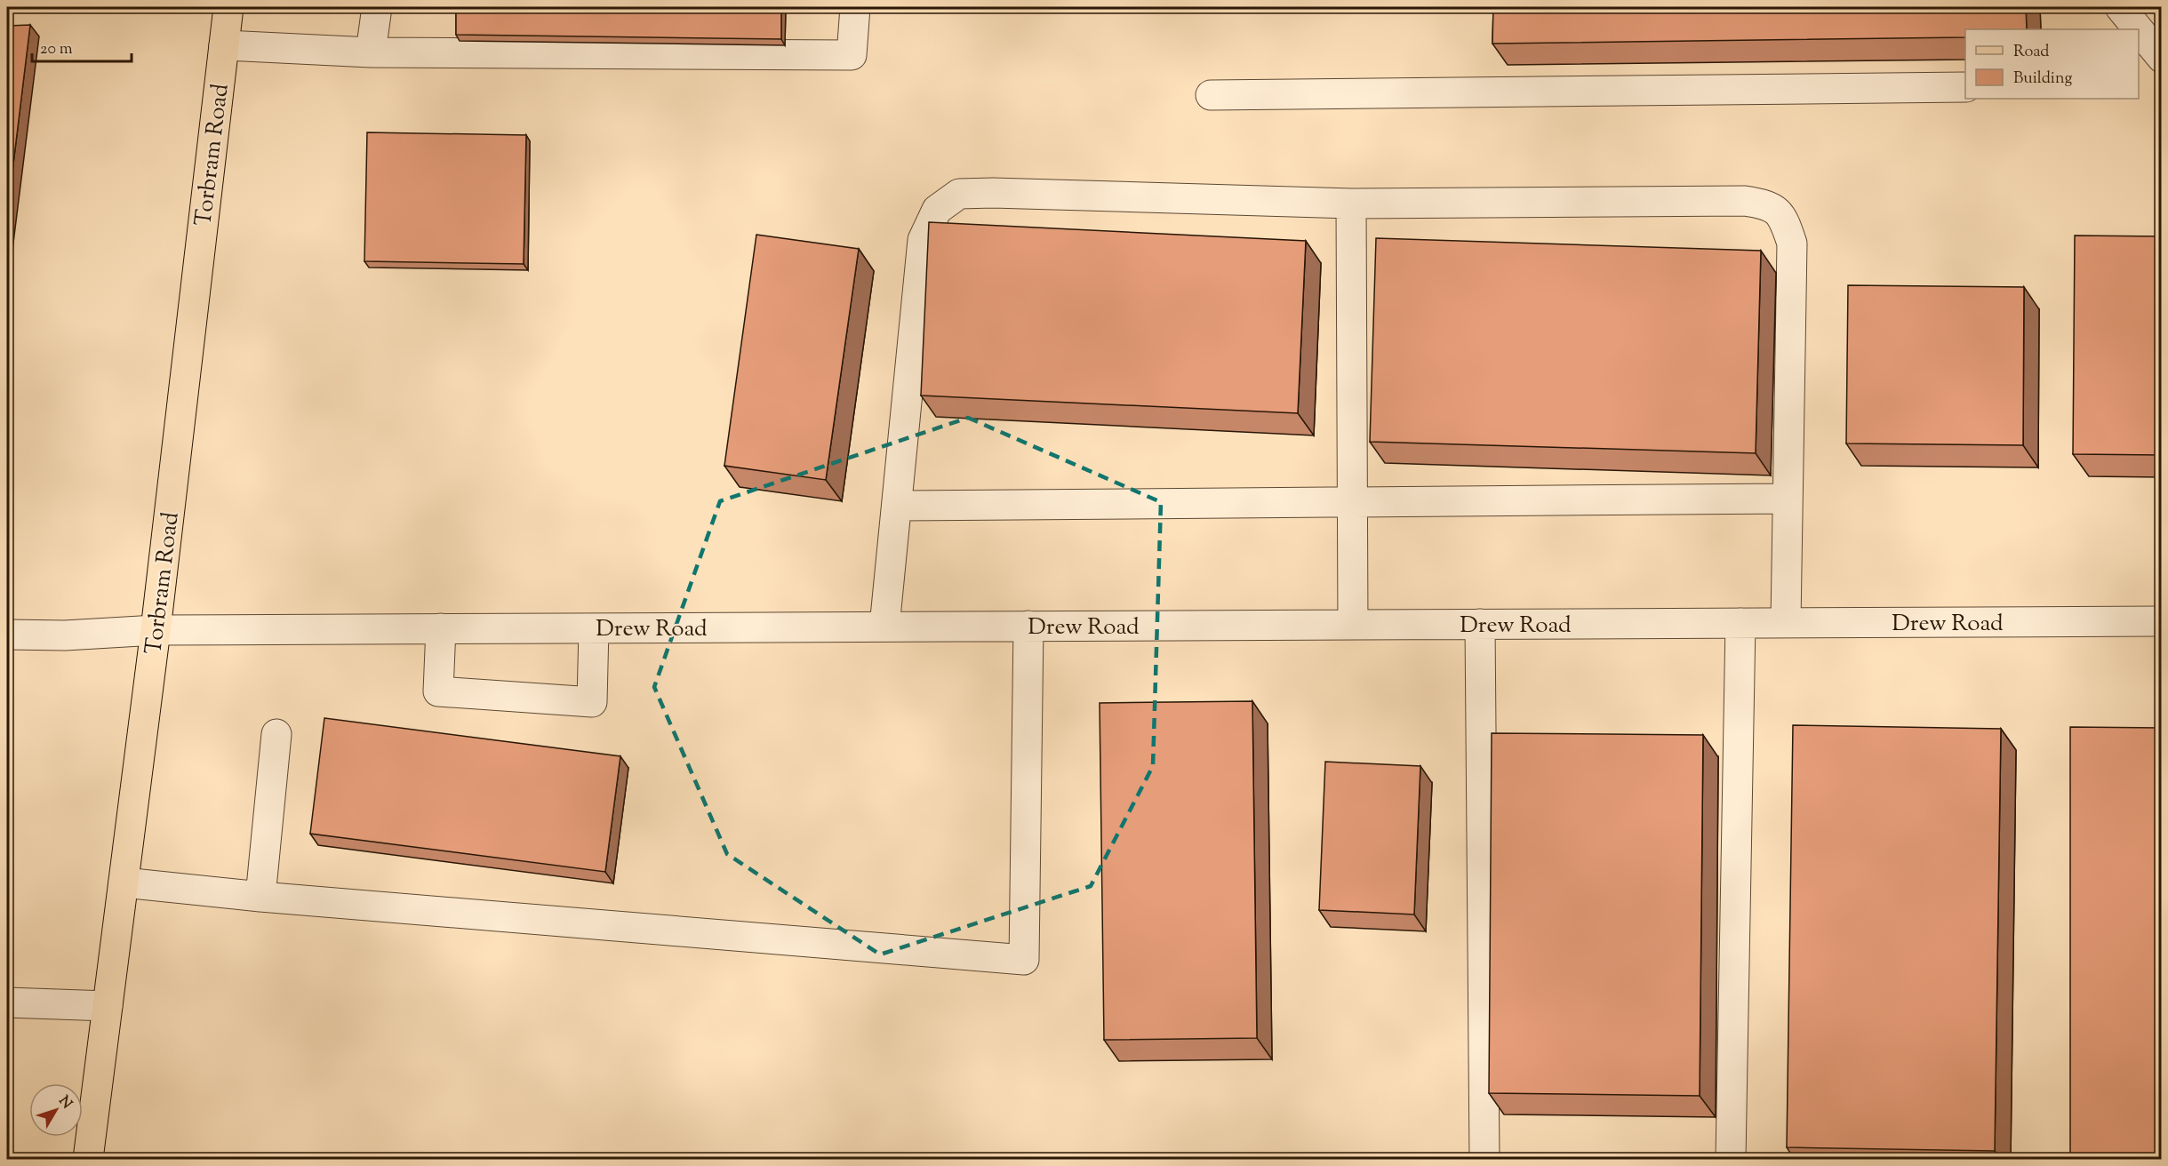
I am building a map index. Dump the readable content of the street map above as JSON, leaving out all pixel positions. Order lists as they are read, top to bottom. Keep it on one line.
{"streets":{"main road":["Torbram Road"],"street":["Drew Road"]},"crossings":[["Torbram Road","Drew Road"]],"legend":["Road","Building"],"scale_bar":"20 m","north":"top right"}
